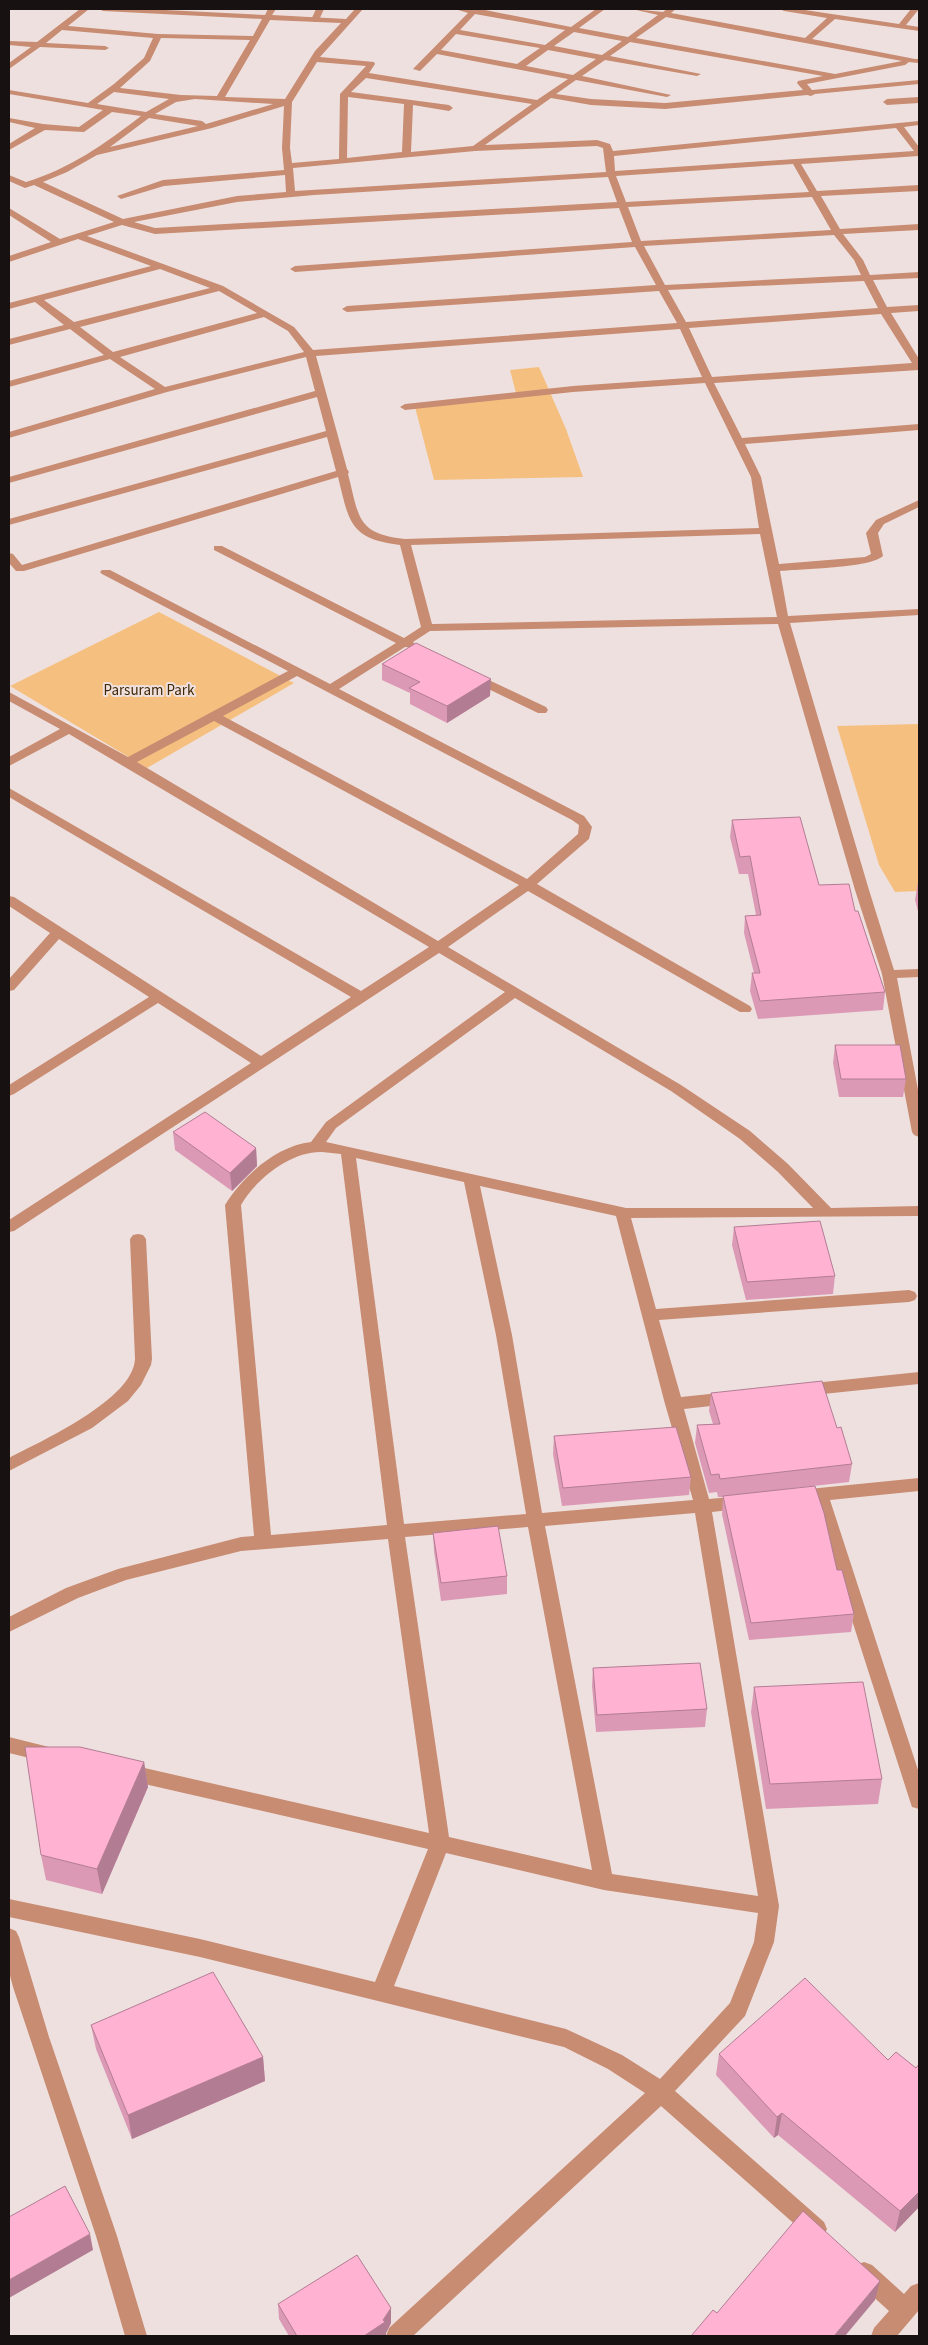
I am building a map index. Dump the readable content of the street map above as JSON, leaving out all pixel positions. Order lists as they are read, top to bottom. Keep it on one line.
{"parks":["Parsuram Park"]}
